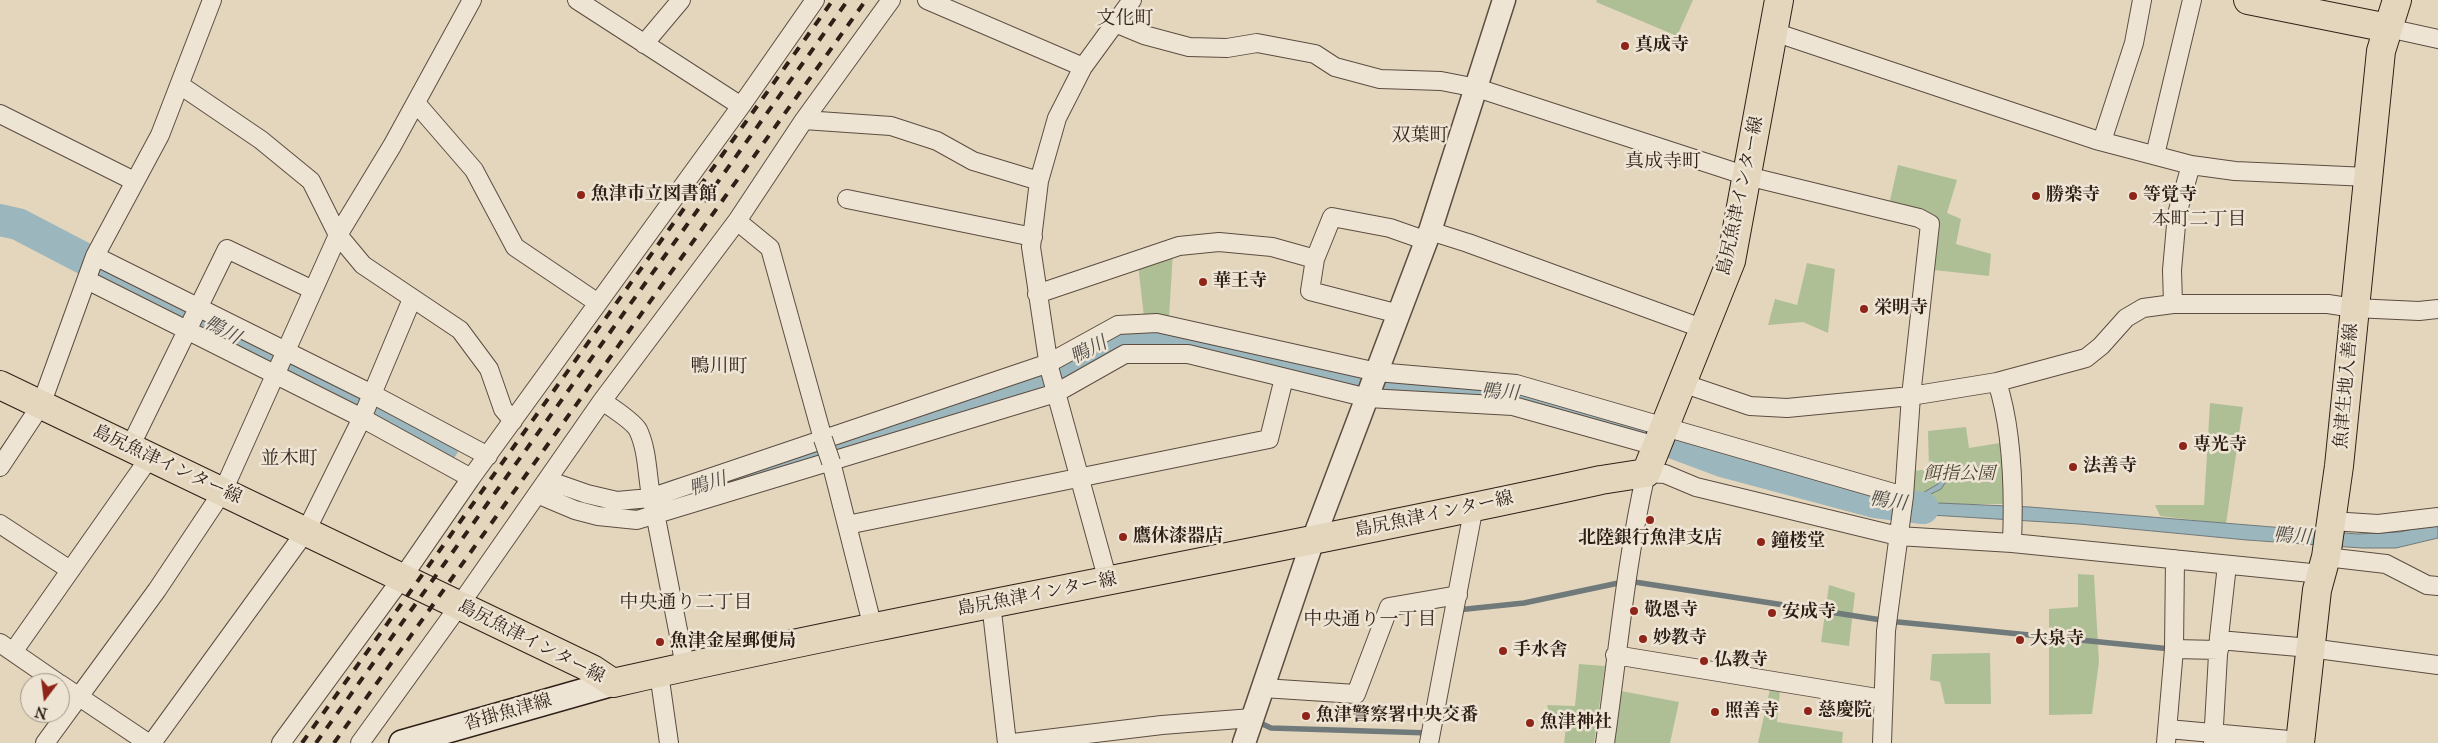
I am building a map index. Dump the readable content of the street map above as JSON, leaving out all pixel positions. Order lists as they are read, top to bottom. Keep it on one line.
{"streets":{"main road":["島尻魚津インター線","魚津生地入善線","沓掛魚津線"]},"crossings":[["島尻魚津インター線","沓掛魚津線"]],"districts":["文化町","双葉町","真成寺町","本町二丁目","鴨川町","並木町","中央通り二丁目","中央通り一丁目"],"water":["鴨川"],"parks":["餌指公園"],"places":["真成寺","魚津市立図書館","勝楽寺","等覚寺","華王寺","栄明寺","専光寺","法善寺","北陸銀行魚津支店","鷹休漆器店","鐘楼堂","敬恩寺","安成寺","妙教寺","大泉寺","魚津金屋郵便局","手水舎","仏教寺","慈慶院","照善寺","魚津警察署中央交番","魚津神社"],"north":"bottom"}
